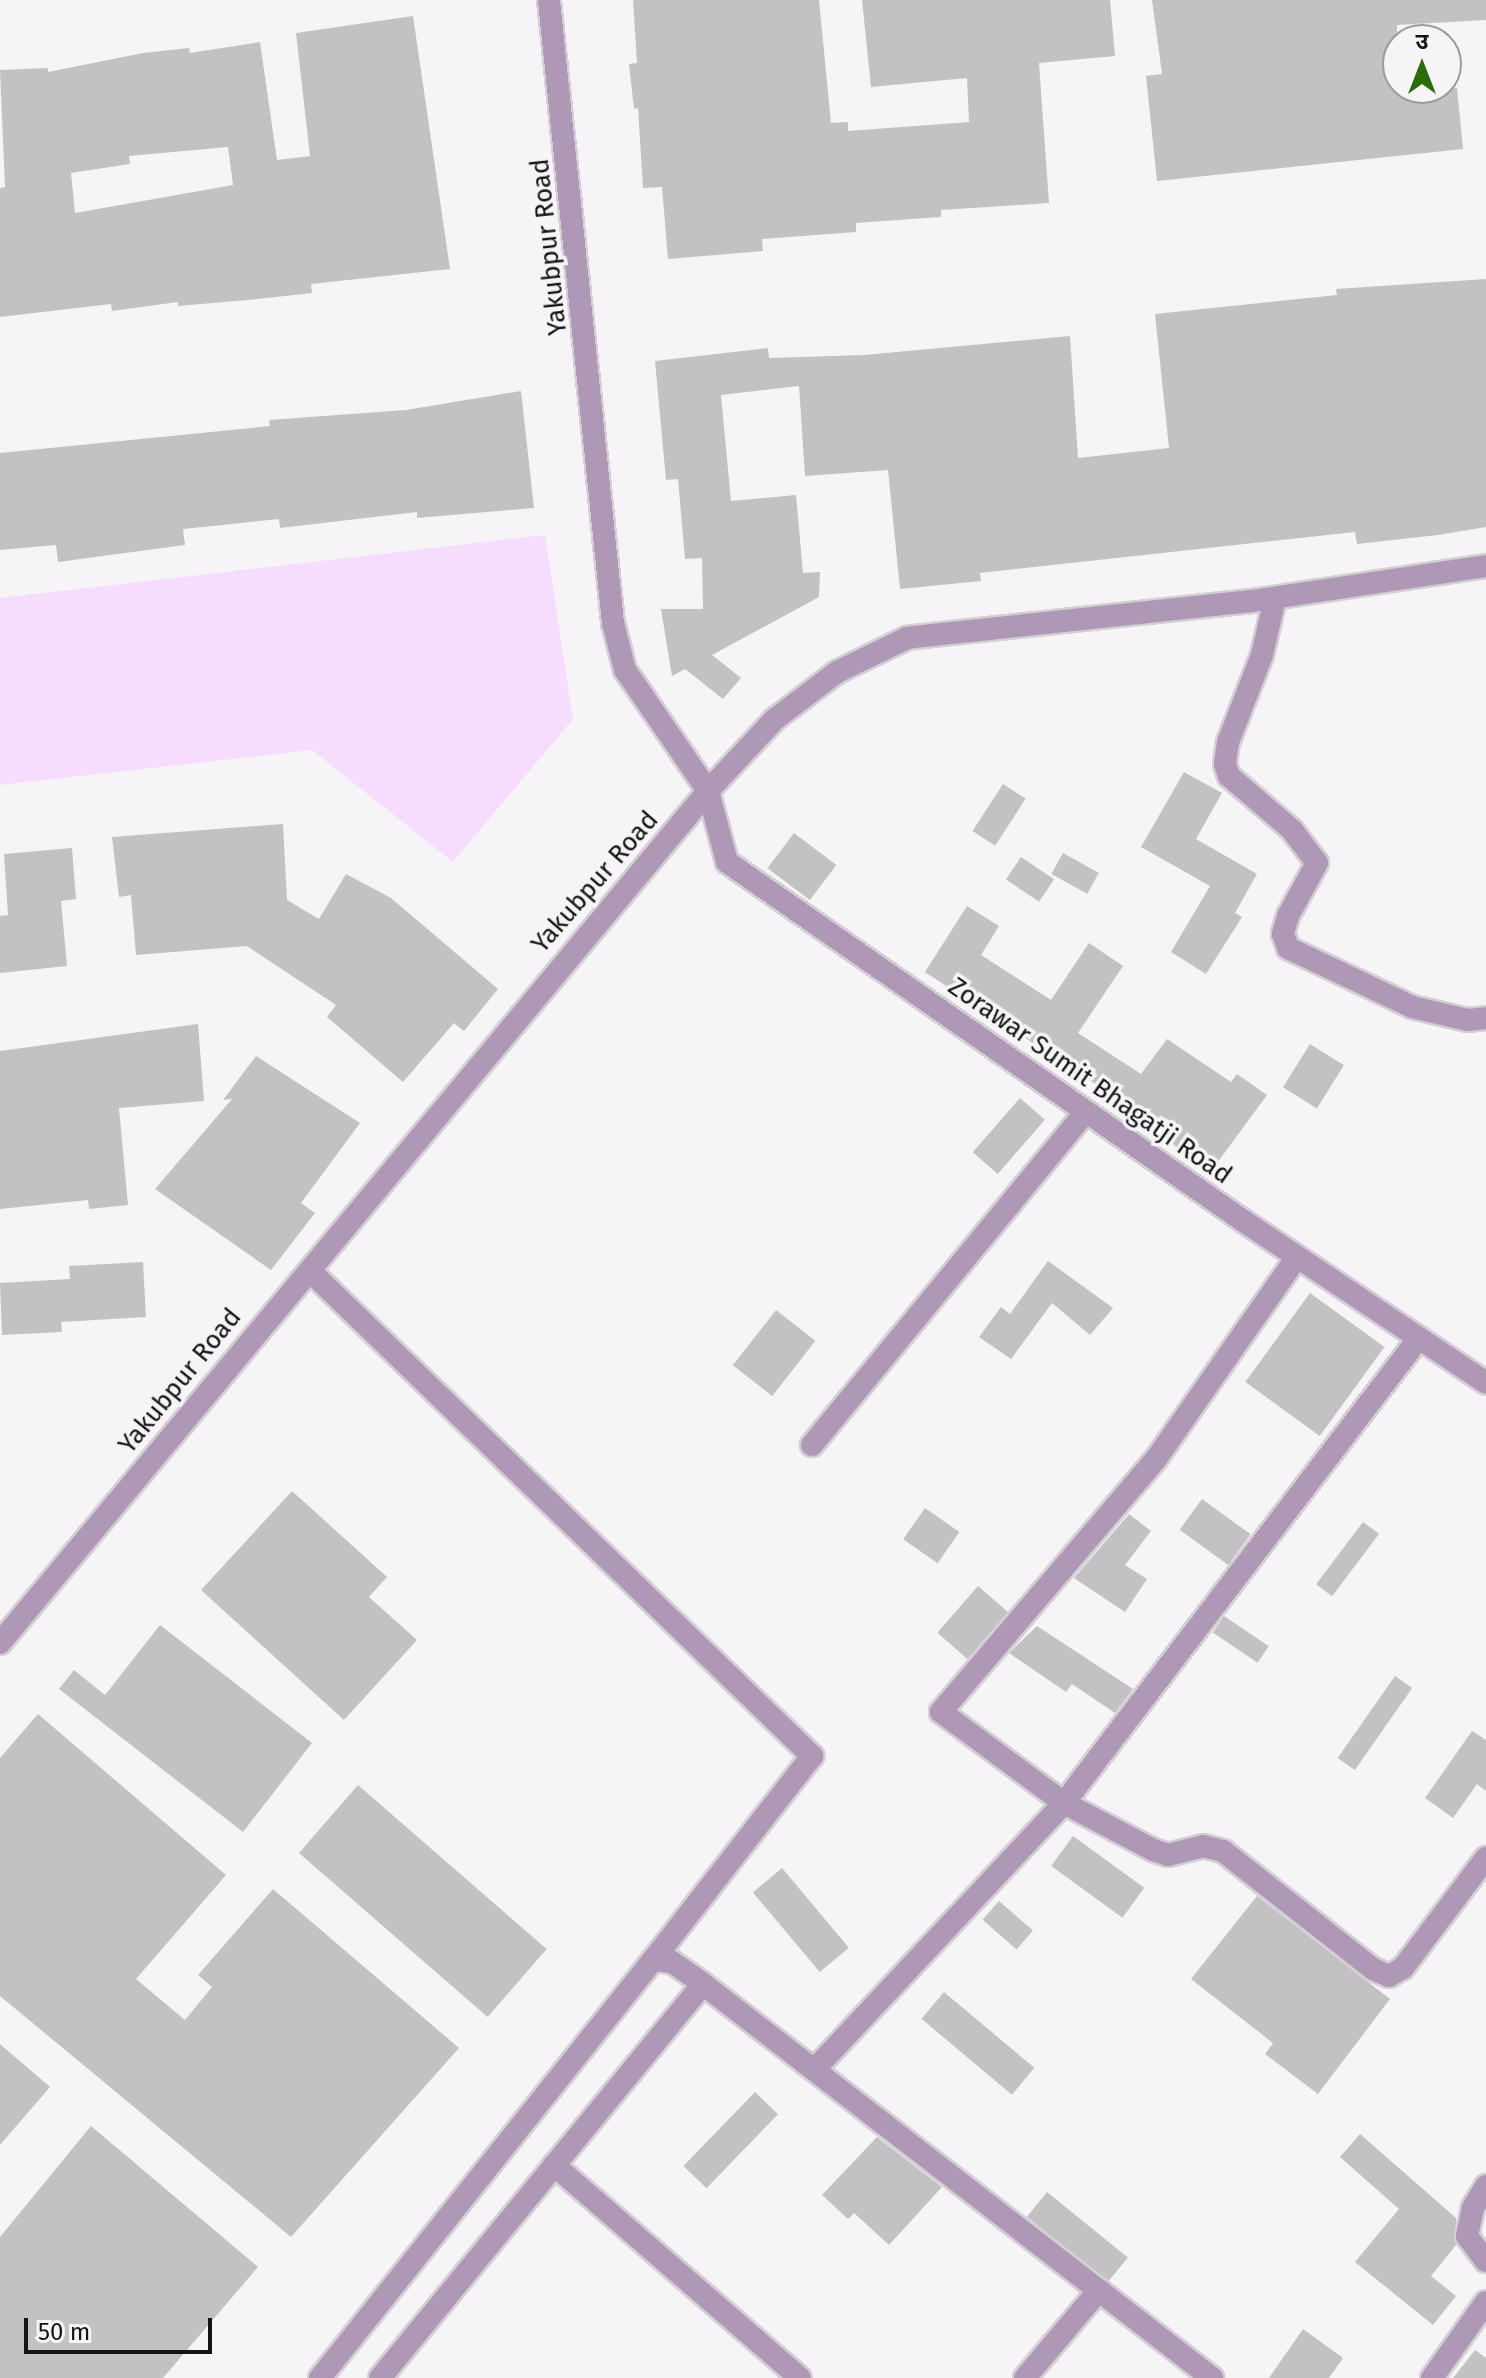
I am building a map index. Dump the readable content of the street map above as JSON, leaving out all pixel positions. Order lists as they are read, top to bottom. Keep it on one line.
{"streets":{"street":["Yakubpur Road","Zorawar Sumit Bhagatji Road"]},"crossings":[["Yakubpur Road","Zorawar Sumit Bhagatji Road"]],"scale_bar":"50 m","north":"top"}
